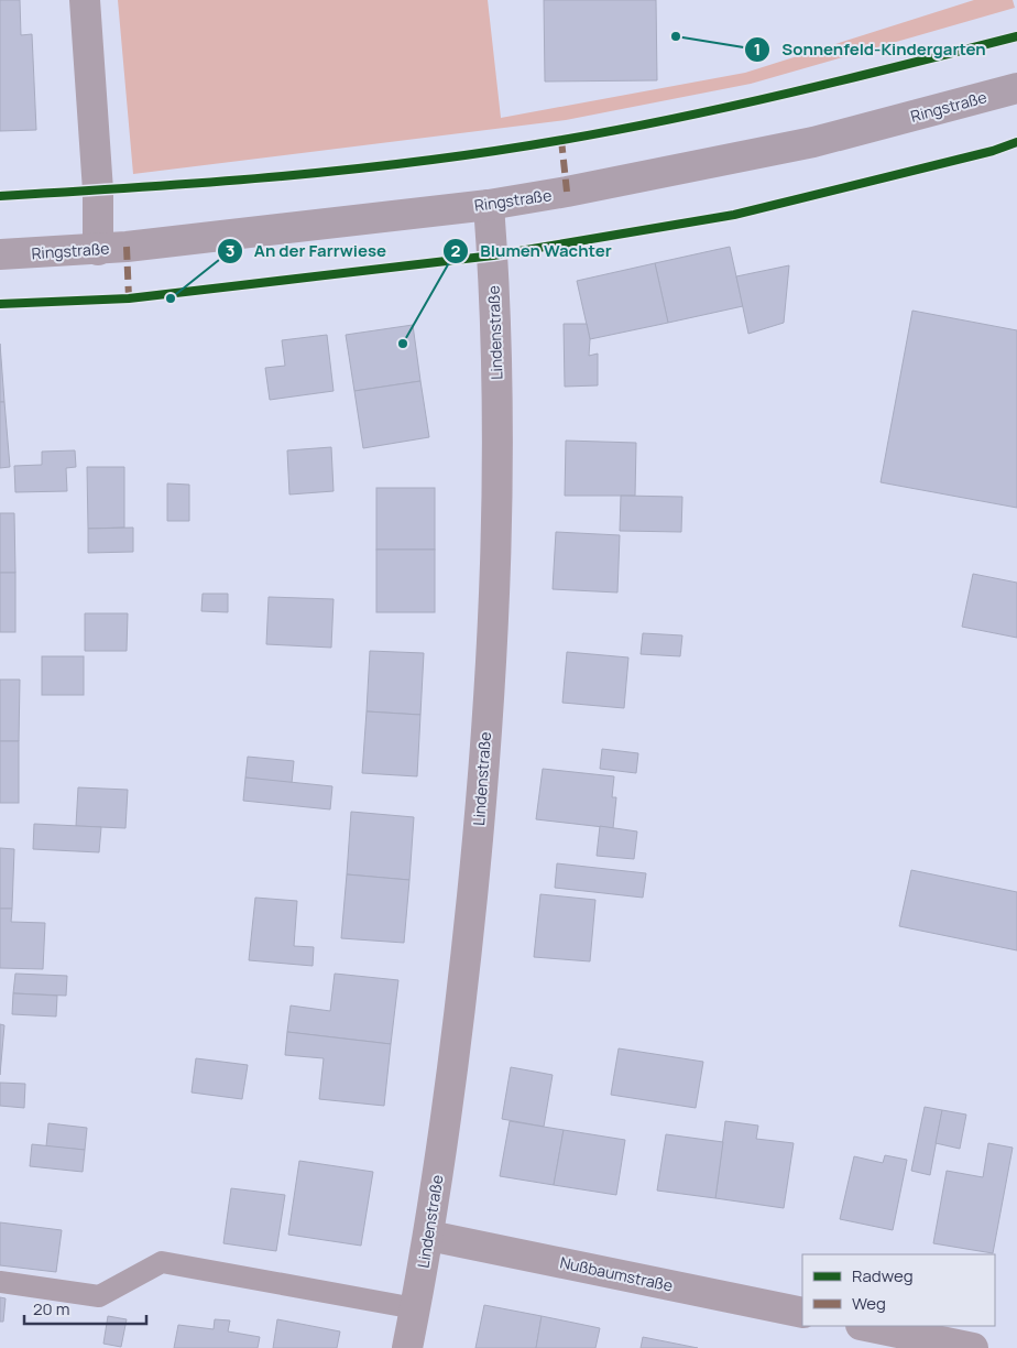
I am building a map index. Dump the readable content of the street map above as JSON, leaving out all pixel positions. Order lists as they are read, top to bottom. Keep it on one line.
{"streets":{"street":["Ringstraße","Lindenstraße","Nußbaumstraße"]},"crossings":[["Ringstraße","Lindenstraße"],["Lindenstraße","Nußbaumstraße"]],"places":["Sonnenfeld-Kindergarten","An der Farrwiese","Blumen Wachter"],"legend":["Radweg","Weg"],"scale_bar":"20 m"}
